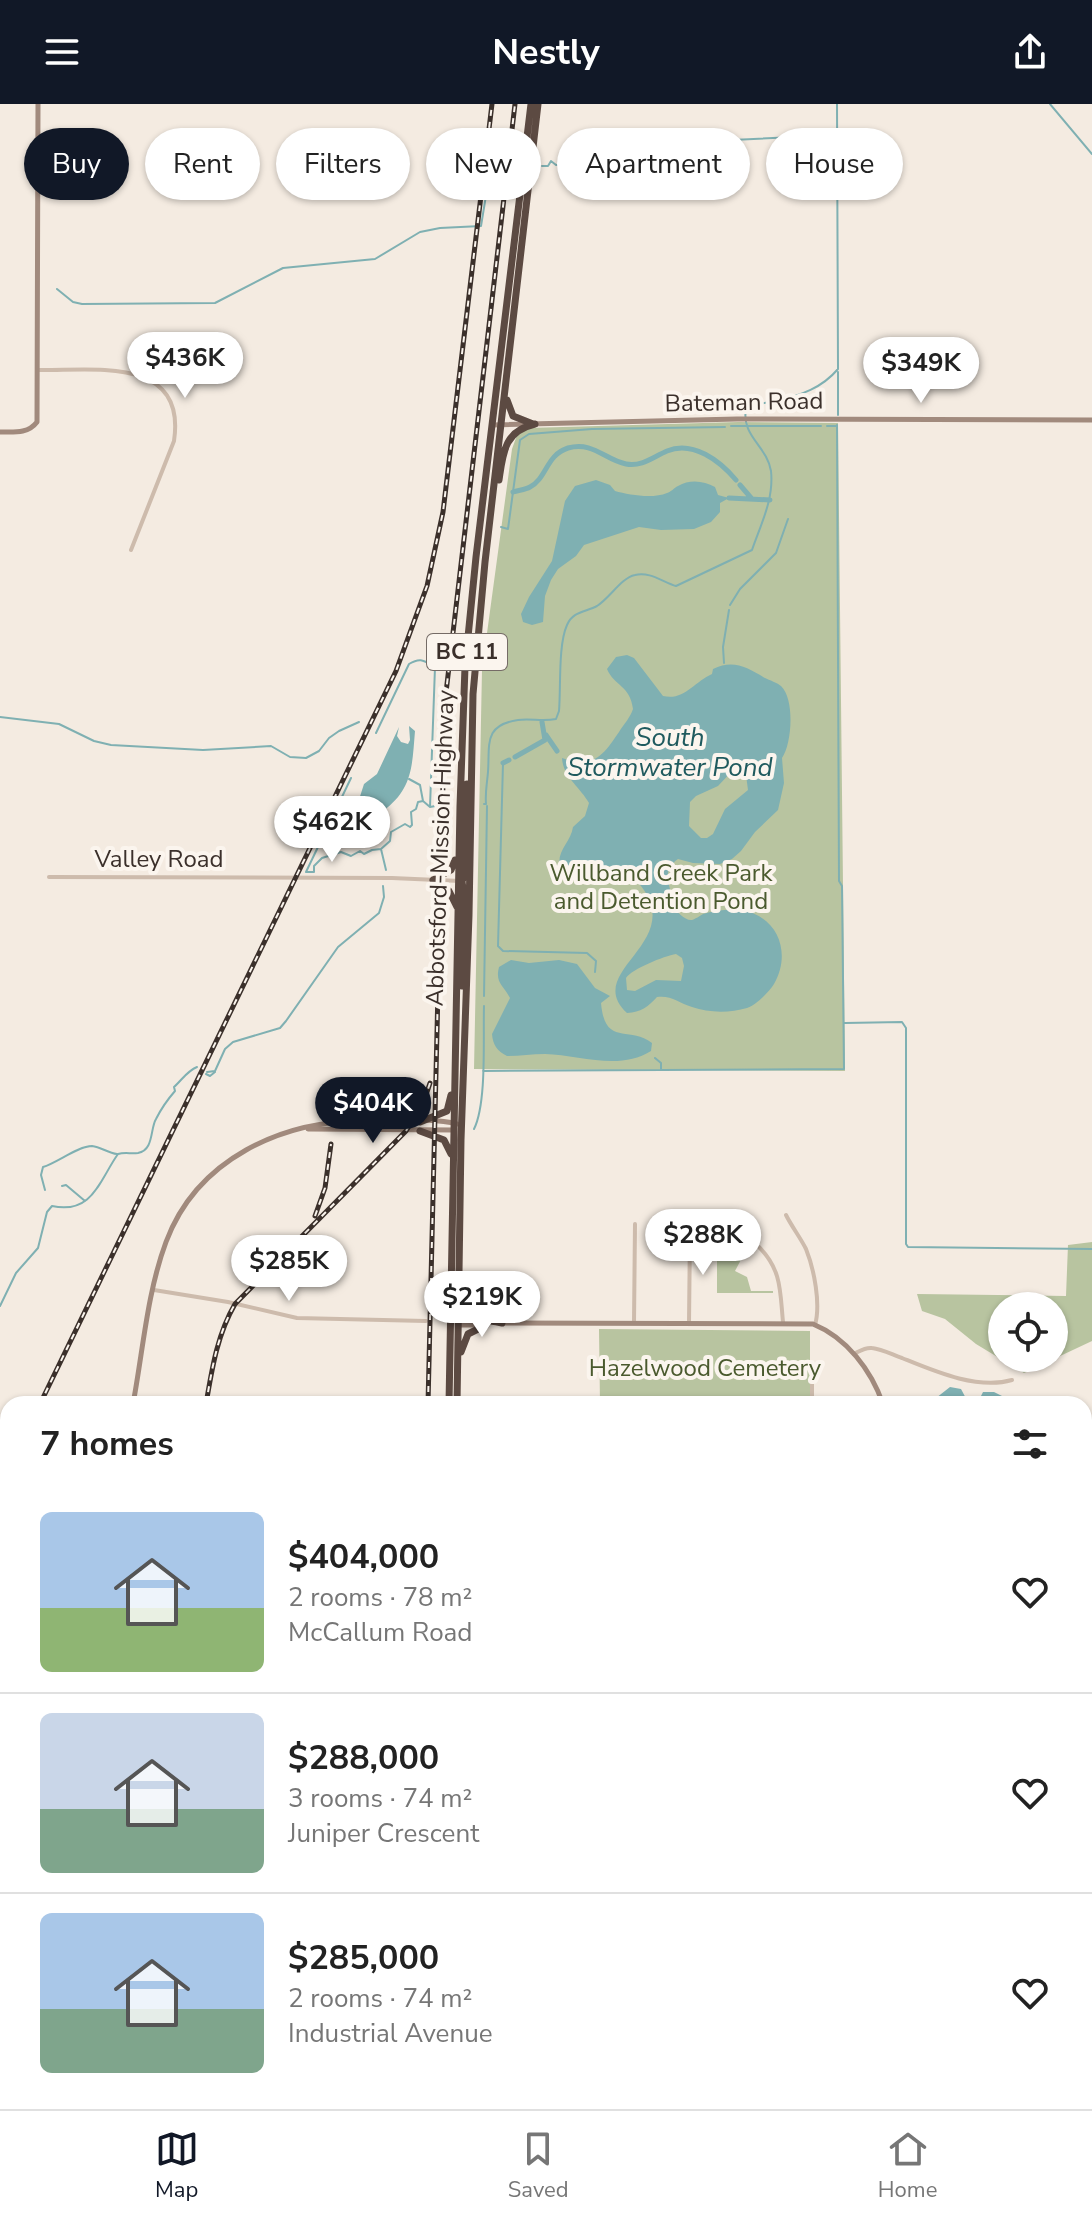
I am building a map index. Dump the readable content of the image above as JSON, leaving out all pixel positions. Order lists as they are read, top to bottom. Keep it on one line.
{"streets":{"highway":["BC 11","Abbotsford-Mission Highway"],"street":["Bateman Road","Valley Road"]},"crossings":[["Bateman Road","Abbotsford-Mission Highway"],["Abbotsford-Mission Highway","Valley Road"]],"water":["South Stormwater Pond"],"parks":["Willband Creek Park and Detention Pond","Hazelwood Cemetery"],"page":{"header":"Nestly","chip":["Buy","Rent","Filters","New","Apartment","House"],"price":["$436K","$349K","$462K","$404K","$288K","$285K","$219K"],"heading":"7 homes","list":[{"name":"$404,000","note":"2 rooms · 78 m² · McCallum Road"},{"name":"$288,000","note":"3 rooms · 74 m² · Juniper Crescent"},{"name":"$285,000","note":"2 rooms · 74 m² · Industrial Avenue"}],"tabs":["Map","Saved","Home"]}}
